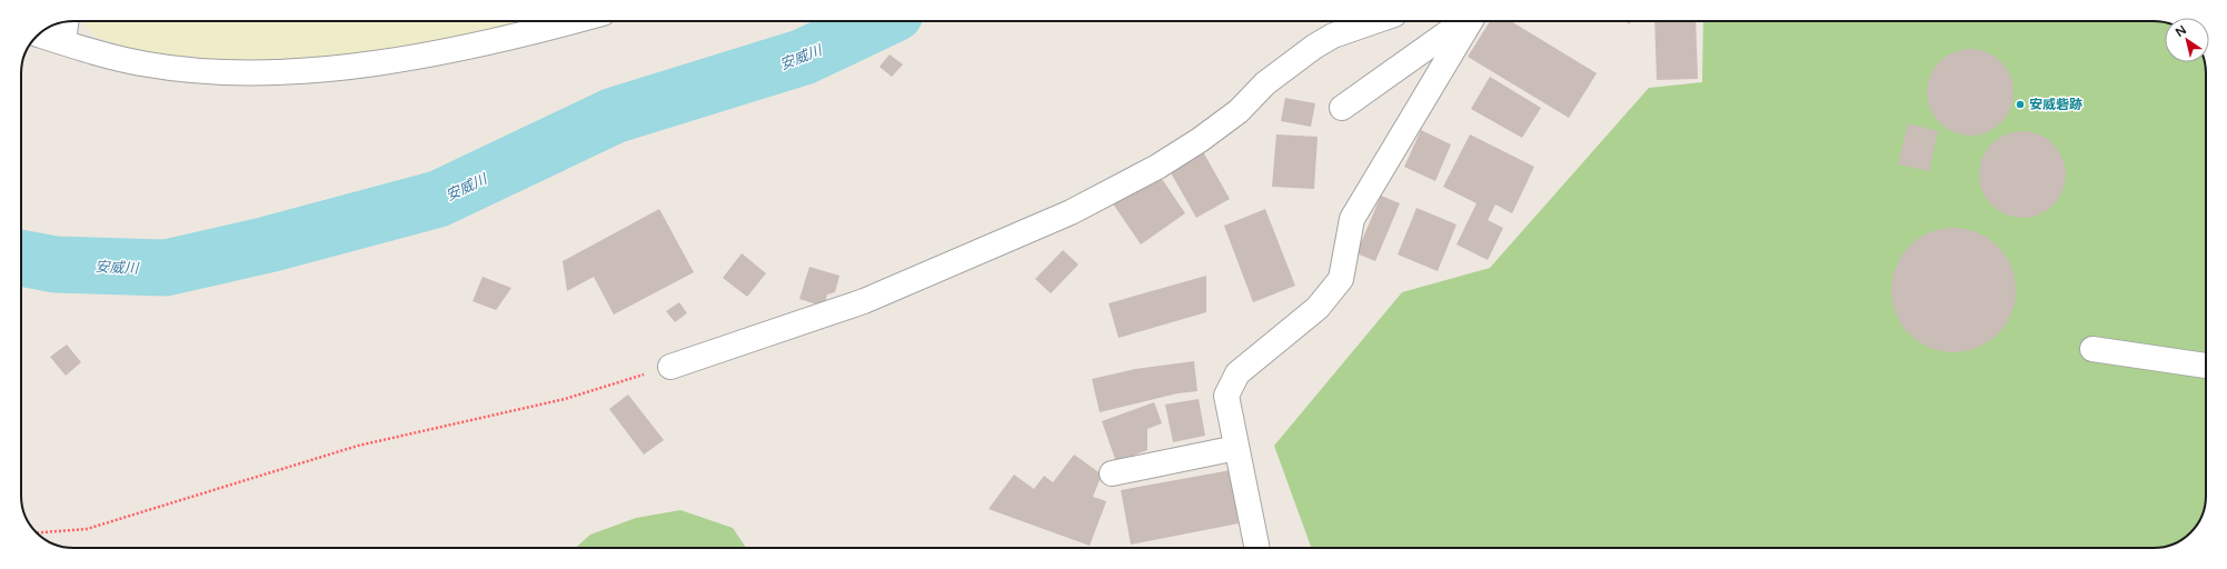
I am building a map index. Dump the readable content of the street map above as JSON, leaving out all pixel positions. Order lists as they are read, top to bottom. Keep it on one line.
{"water":["安威川"],"places":["安威砦跡"],"north":"top left"}
